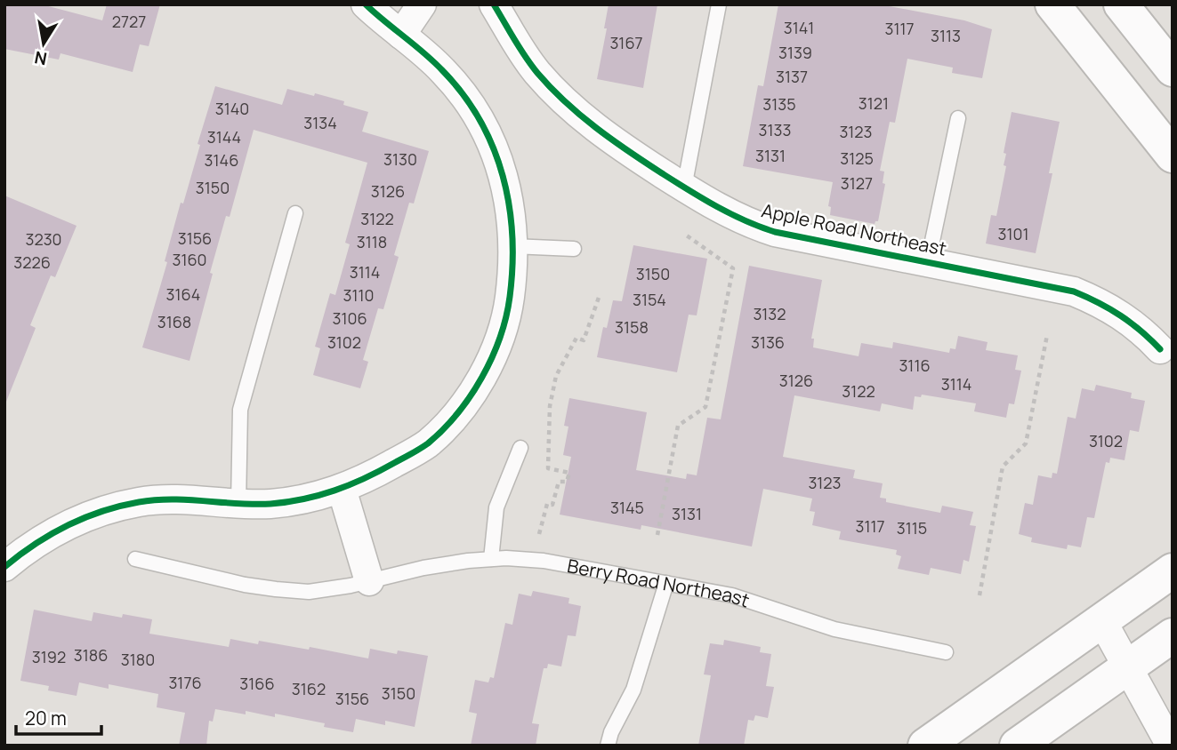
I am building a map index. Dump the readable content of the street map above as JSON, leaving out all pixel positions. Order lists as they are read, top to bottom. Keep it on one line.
{"streets":{"street":["Apple Road Northeast"],"lane":["Berry Road Northeast"]},"house_numbers":["2727","3141","3117","3113","3167","3139","3137","3121","3135","3140","3134","3133","3123","3144","3131","3125","3130","3146","3127","3150","3126","3122","3101","3156","3230","3118","3160","3226","3114","3150","3164","3110","3154","3132","3106","3168","3158","3102","3136","3116","3126","3114","3122","3102","3123","3145","3131","3117","3115","3186","3192","3180","3176","3166","3162","3150","3156"],"scale_bar":"20 m","north":"bottom"}
